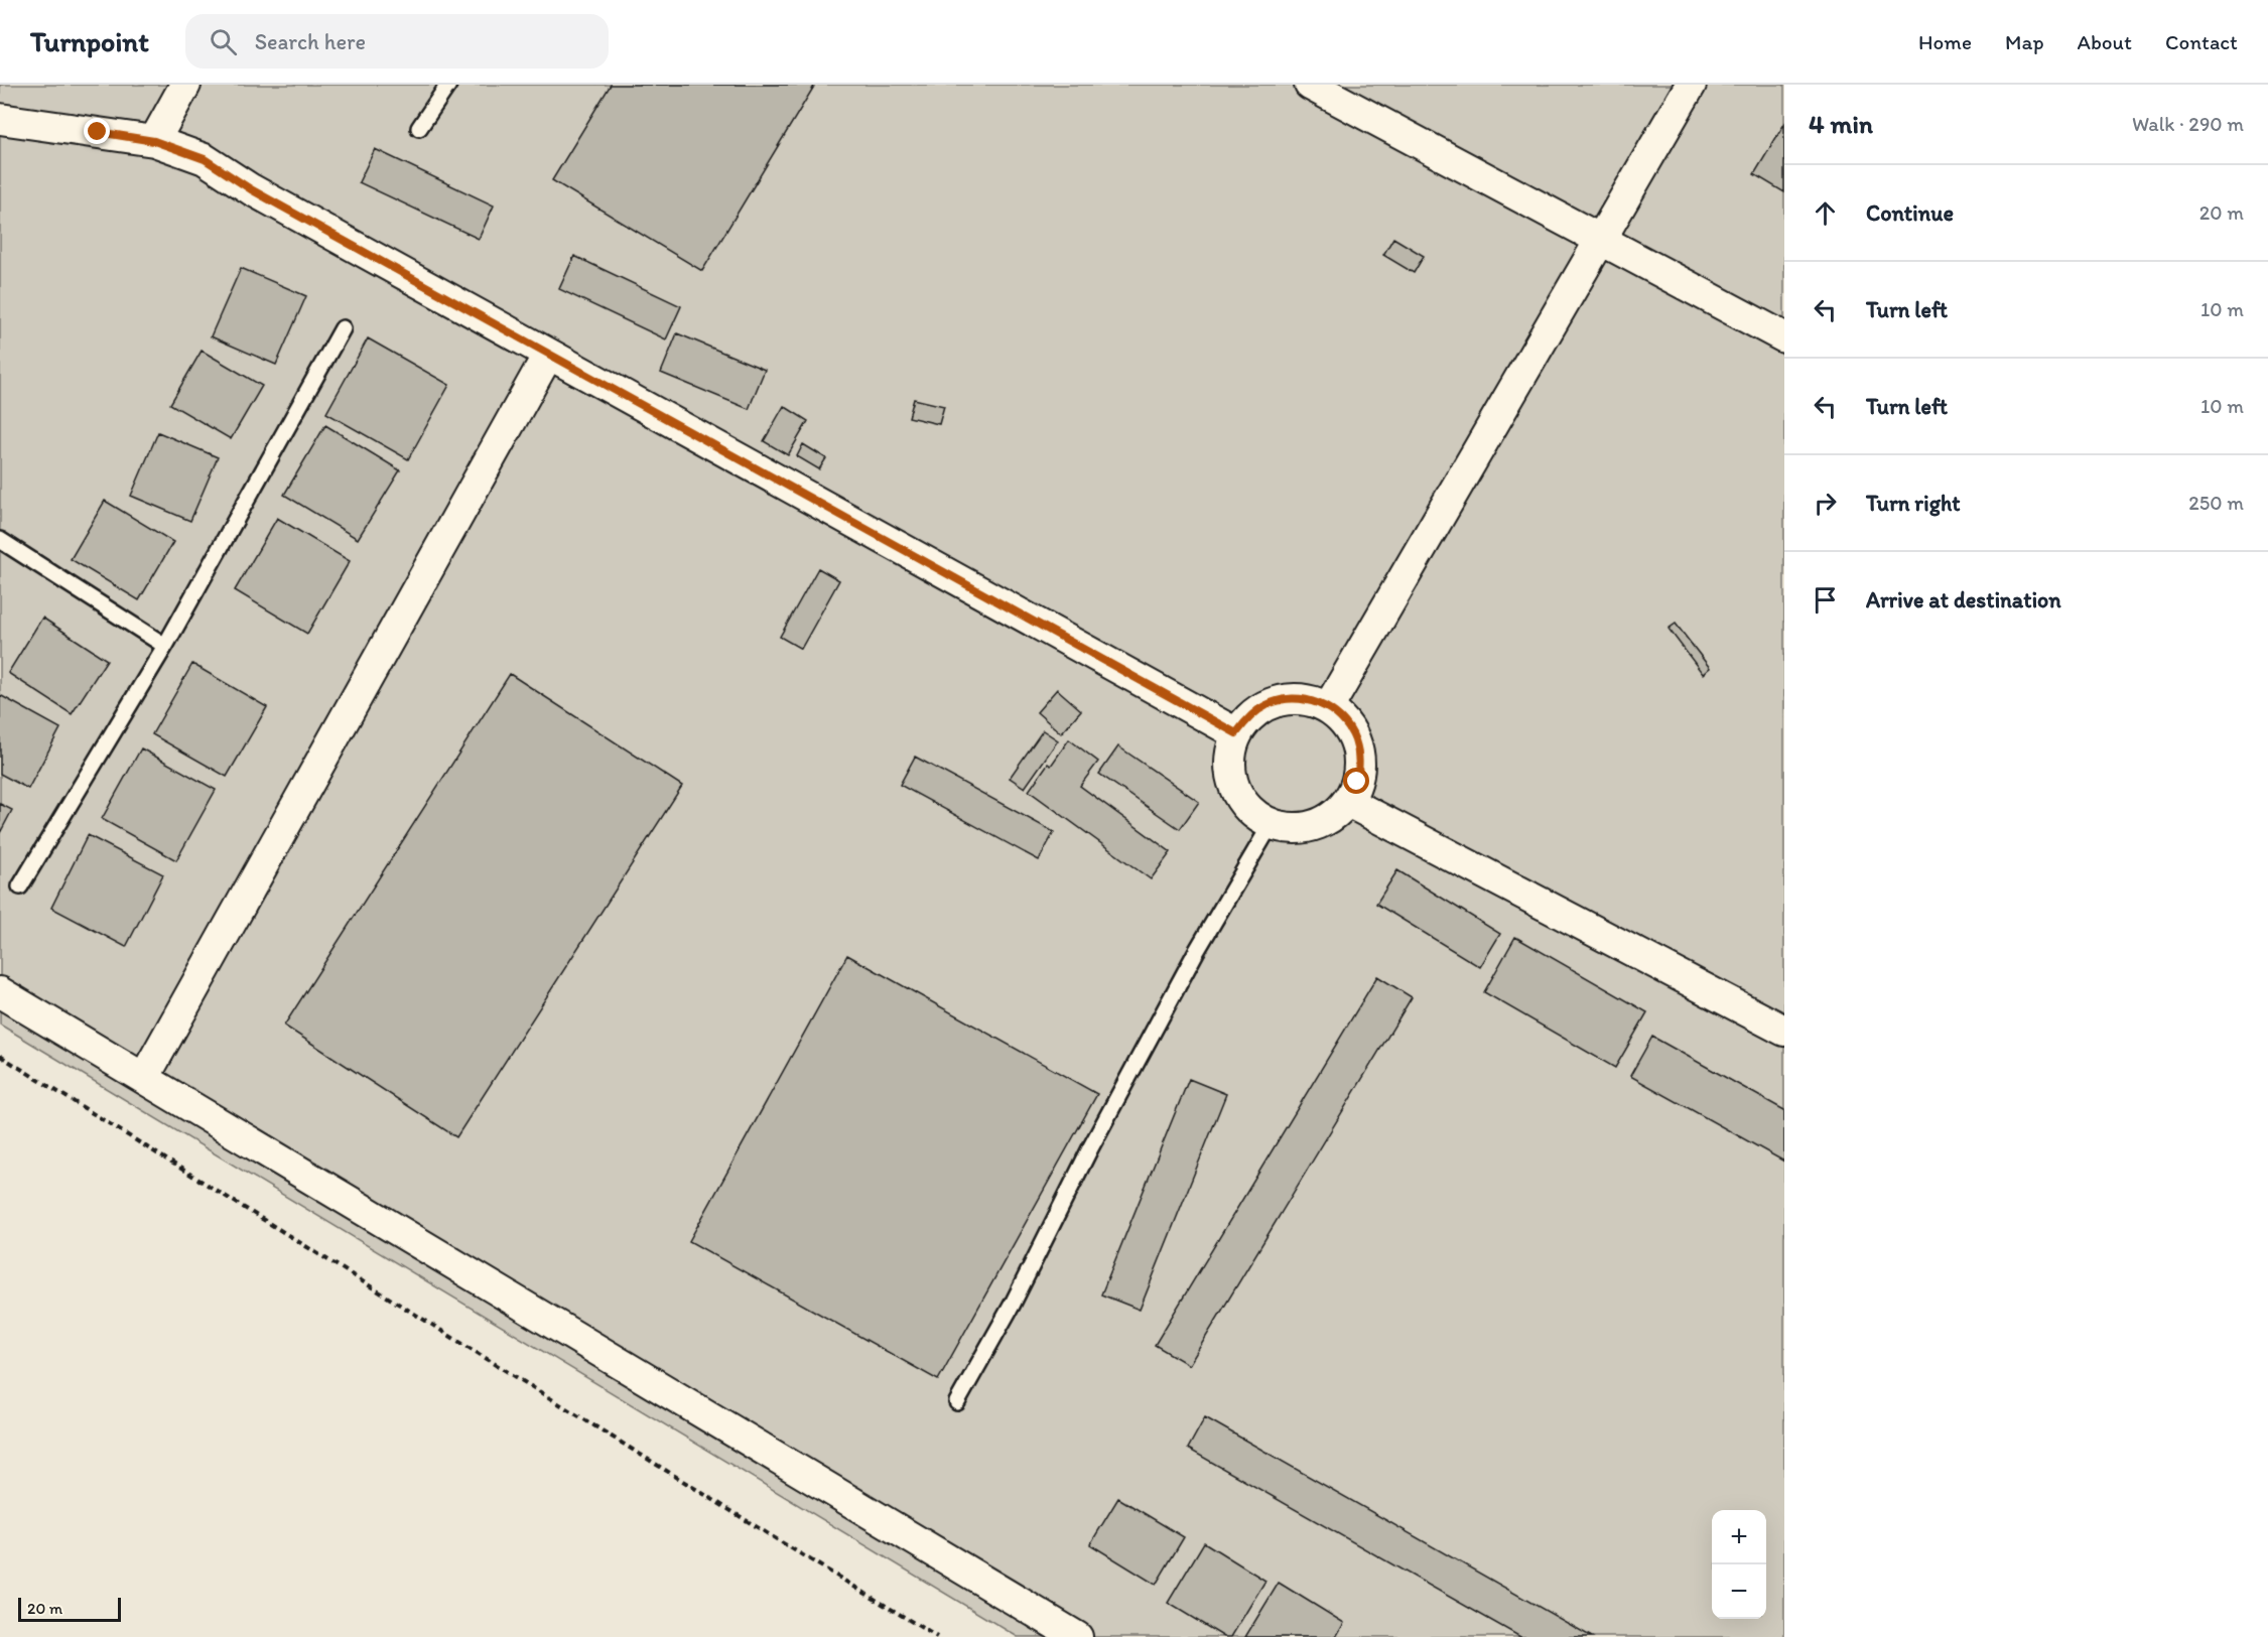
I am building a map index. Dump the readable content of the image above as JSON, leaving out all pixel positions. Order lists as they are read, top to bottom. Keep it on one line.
{"scale_bar":"20 m","page":{"header":"Turnpoint","search":"Search here","nav":["Home","Map","About","Contact"],"heading":["4 min","Walk · 290 m"],"list":[["Continue","20 m"],["Turn left","10 m"],["Turn left","10 m"],["Turn right","250 m"],"Arrive at destination"],"map_buttons":["+","−"],"scale":"20 m"}}
